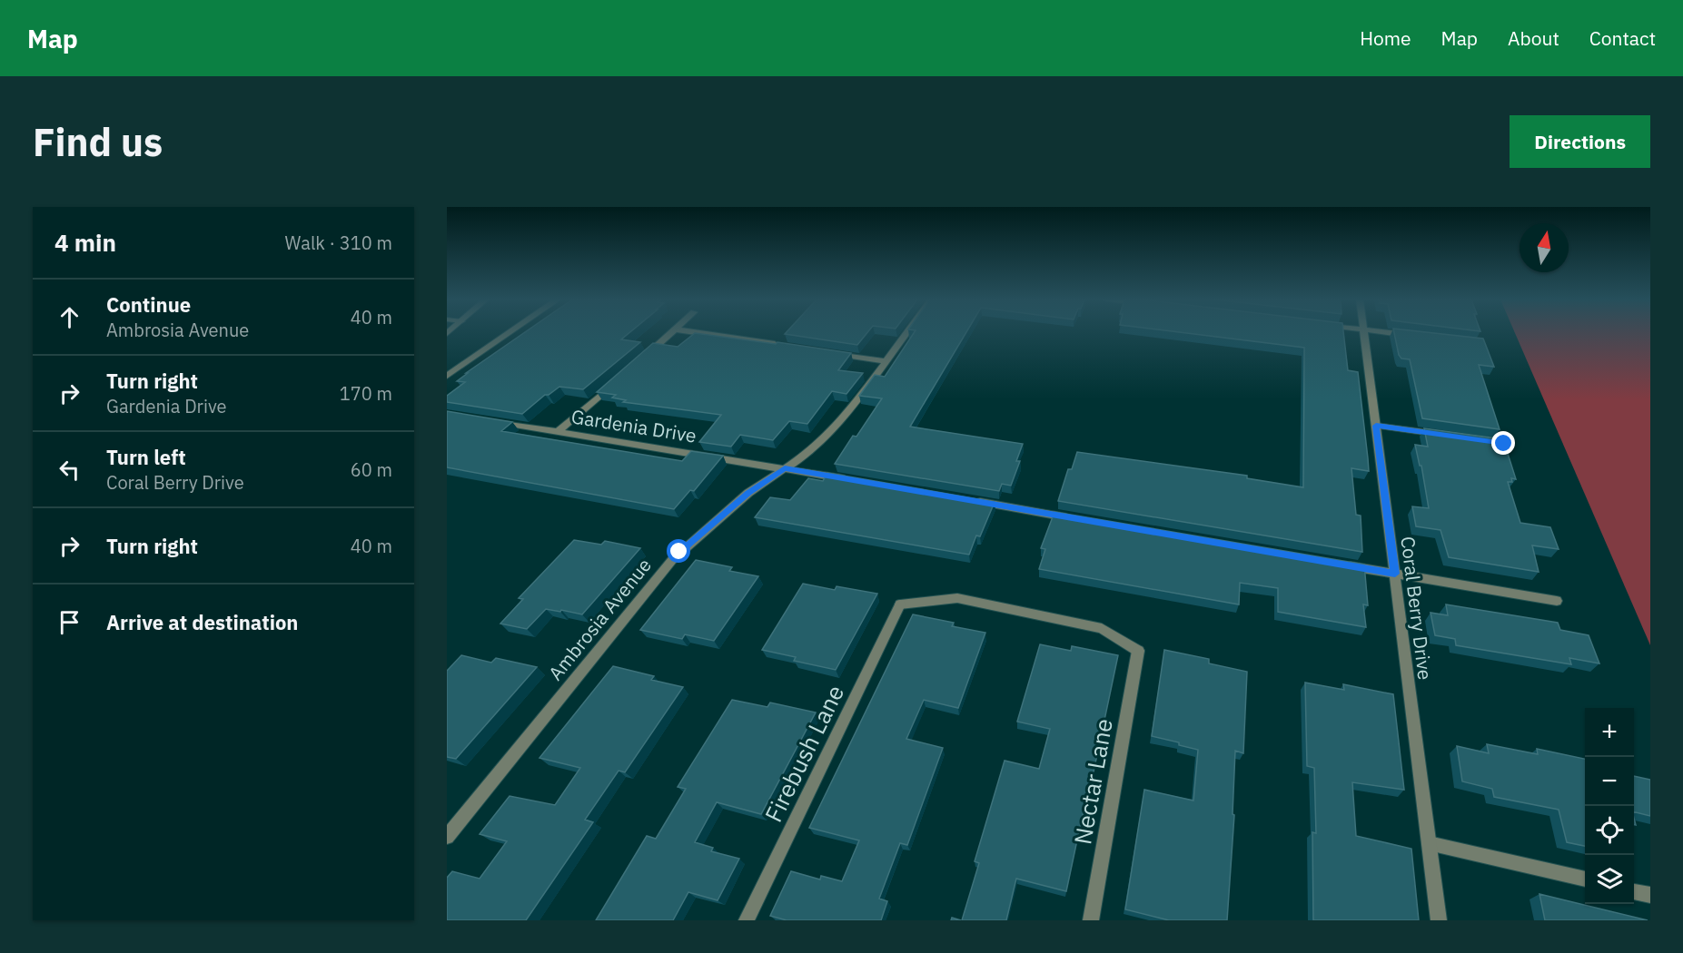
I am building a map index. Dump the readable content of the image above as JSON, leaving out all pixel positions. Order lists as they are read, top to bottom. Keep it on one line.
{"streets":{"street":["Gardenia Drive","Coral Berry Drive","Ambrosia Avenue","Firebush Lane","Nectar Lane"]},"crossings":[["Gardenia Drive","Ambrosia Avenue"],["Firebush Lane","Nectar Lane"]],"north":"top","page":{"header":"Map","nav":["Home","Map","About","Contact"],"buttons":"Directions","title":"Find us","heading":["4 min","Walk · 310 m"],"list":[["Continue","Ambrosia Avenue","40 m"],["Turn right","Gardenia Drive","170 m"],["Turn left","Coral Berry Drive","60 m"],["Turn right","40 m"],"Arrive at destination"],"map_buttons":["+","−"]}}
